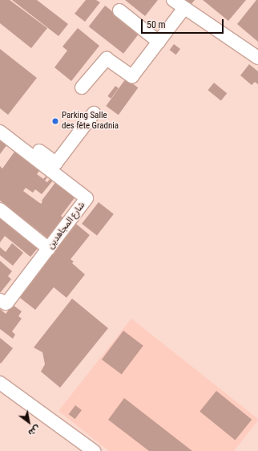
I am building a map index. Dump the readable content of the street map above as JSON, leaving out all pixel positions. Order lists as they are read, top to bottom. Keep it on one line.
{"streets":{"street":["شارع المجاهدين"]},"places":["Parking Salle des fête Gradnia"],"scale_bar":"50 m","north":"bottom right"}
